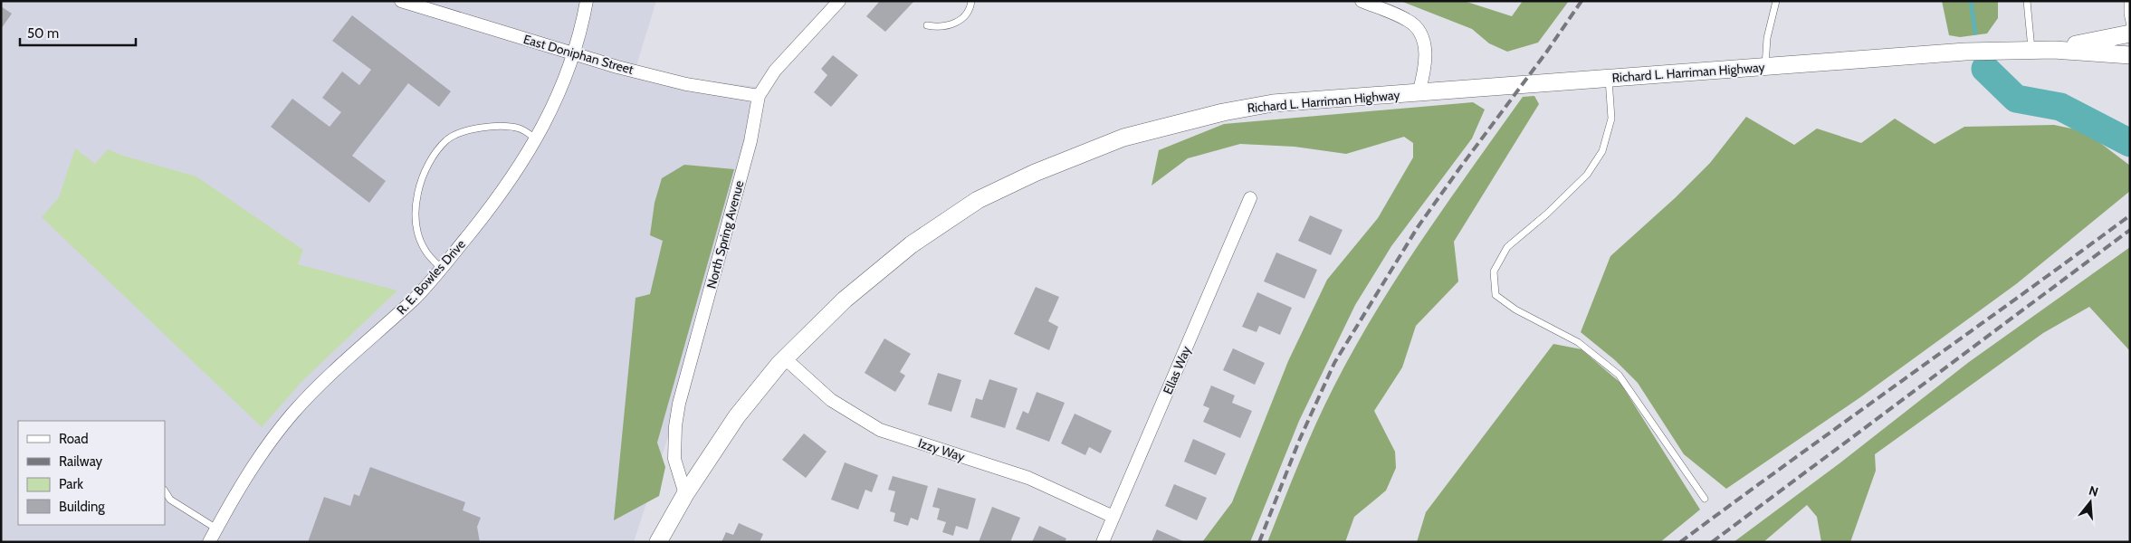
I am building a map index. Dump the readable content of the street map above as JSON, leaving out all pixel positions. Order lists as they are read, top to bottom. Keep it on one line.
{"streets":{"main road":["Richard L. Harriman Highway"],"street":["East Doniphan Street","North Spring Avenue","R. E. Bowles Drive","Ellas Way","Izzy Way"]},"crossings":[["East Doniphan Street","North Spring Avenue"],["East Doniphan Street","R. E. Bowles Drive"],["Richard L. Harriman Highway","North Spring Avenue"],["Richard L. Harriman Highway","Izzy Way"],["Ellas Way","Izzy Way"]],"legend":["Road","Railway","Park","Building"],"scale_bar":"50 m","north":"top"}
